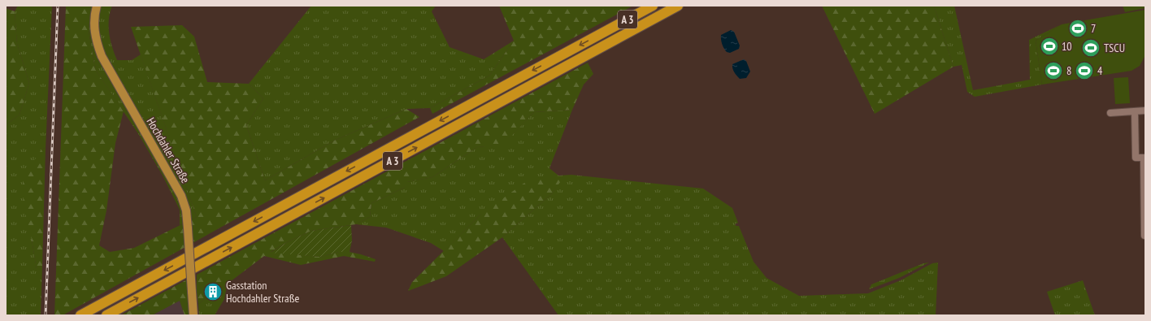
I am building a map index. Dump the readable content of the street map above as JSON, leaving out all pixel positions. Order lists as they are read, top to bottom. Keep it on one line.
{"streets":{"highway":["A 3"],"main road":["Hochdahler Straße"]},"places":{"sports":["7","10","TSCU","8","4"],"building":["Gasstation Hochdahler Straße"]}}
